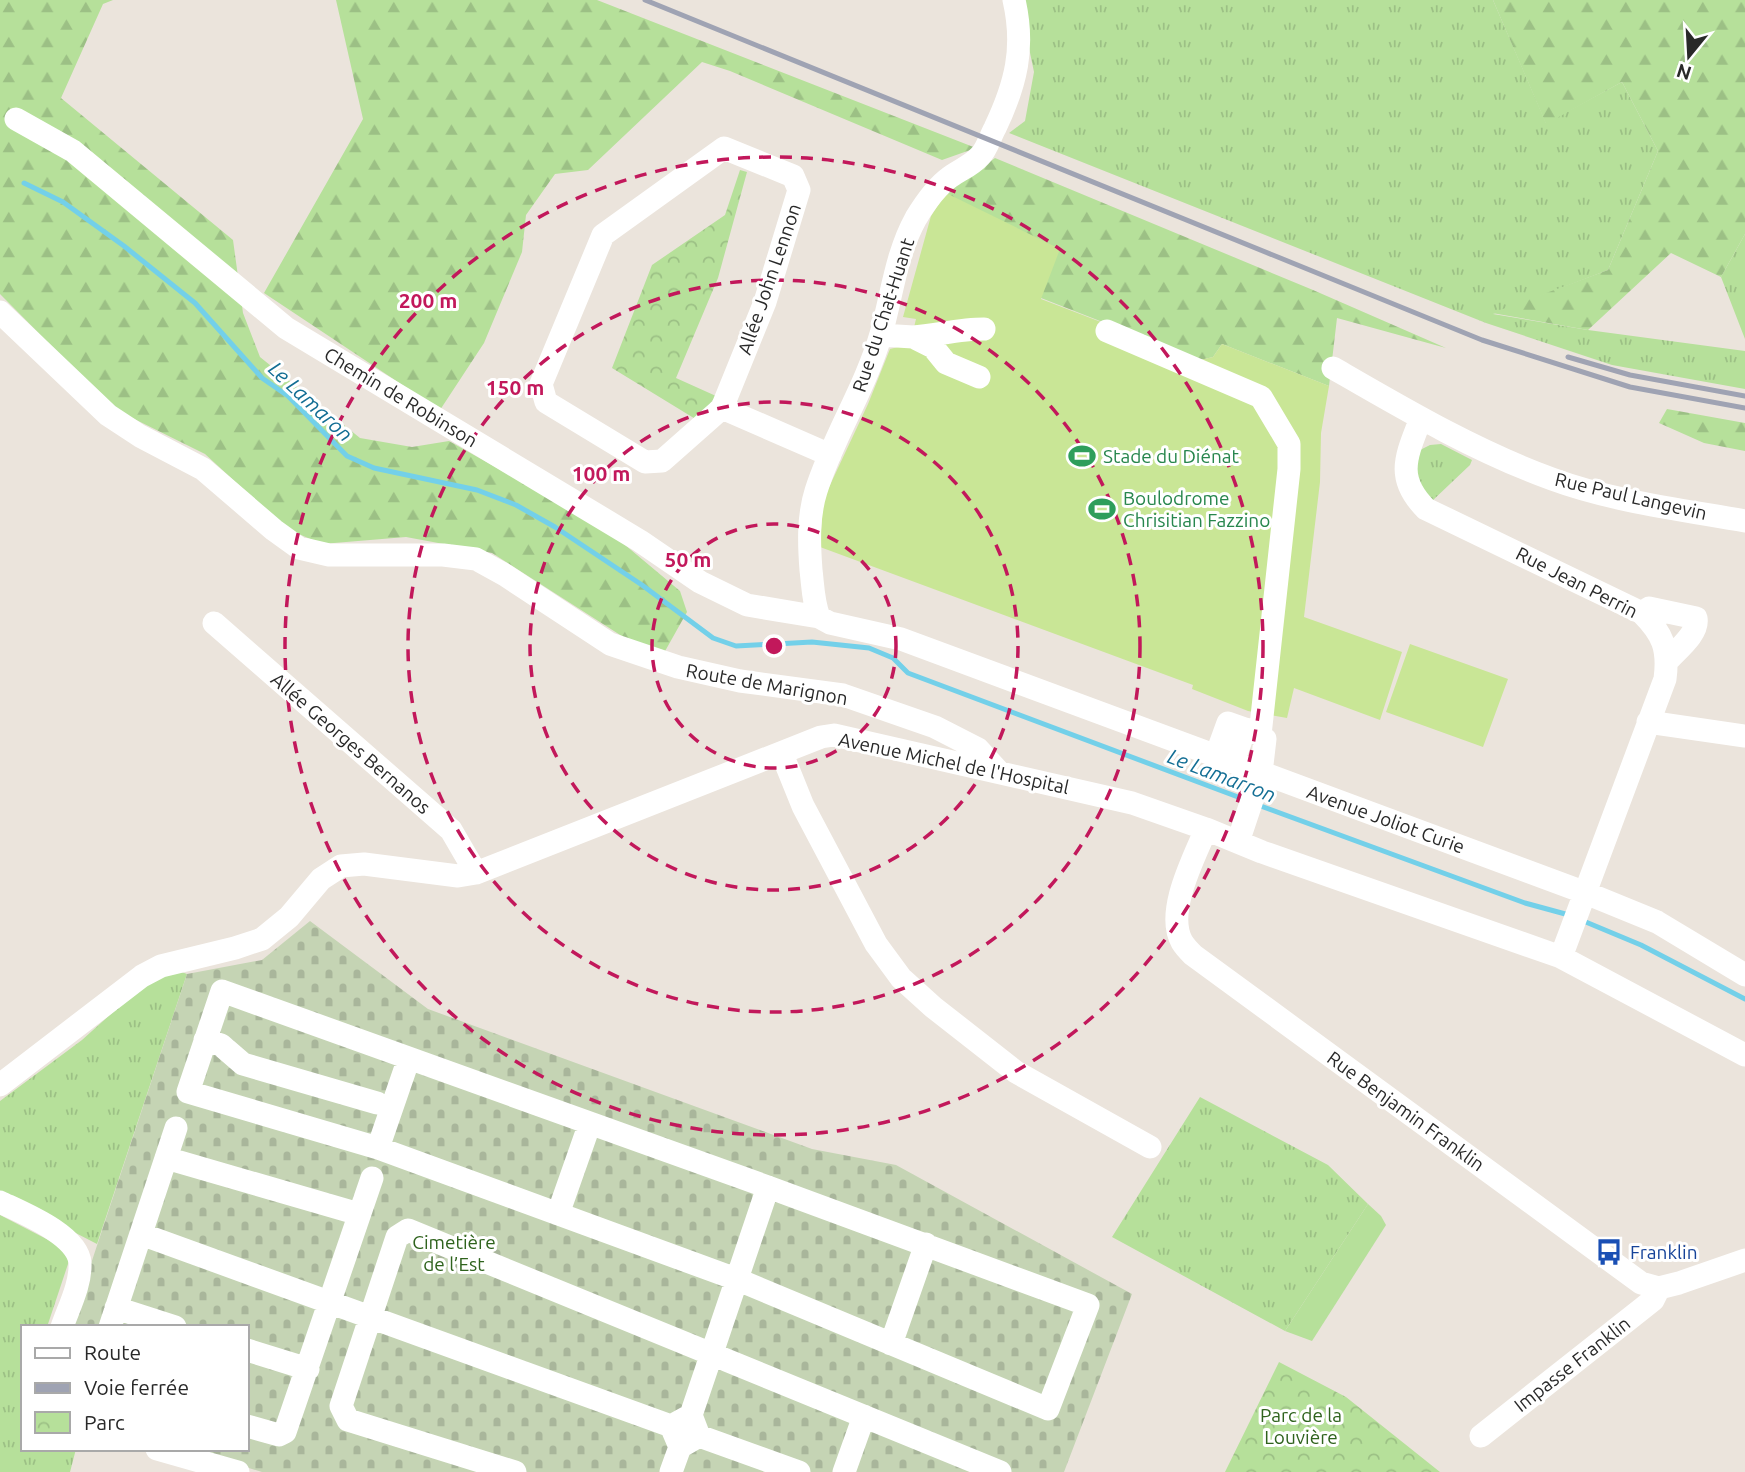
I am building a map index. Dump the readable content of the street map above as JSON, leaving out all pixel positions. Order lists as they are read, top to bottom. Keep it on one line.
{"streets":{"street":["Allée John Lennon","Rue du Chat-Huant","Chemin de Robinson","Rue Paul Langevin","Rue Jean Perrin","Route de Marignon","Allée Georges Bernanos","Avenue Michel de l'Hospital","Avenue Joliot Curie","Rue Benjamin Franklin","Impasse Franklin"]},"crossings":[["Rue du Chat-Huant","Chemin de Robinson"],["Rue du Chat-Huant","Avenue Joliot Curie"],["Chemin de Robinson","Avenue Joliot Curie"],["Rue Paul Langevin","Rue Jean Perrin"],["Route de Marignon","Avenue Michel de l'Hospital"],["Allée Georges Bernanos","Avenue Michel de l'Hospital"],["Avenue Michel de l'Hospital","Rue Benjamin Franklin"],["Rue Benjamin Franklin","Impasse Franklin"]],"water":["Le Lamaron","Le Lamarron"],"parks":["Cimetière de l’Est","Parc de la Louvière"],"places":{"sports":["Stade du Diénat","Boulodrome Chrisitian Fazzino"],"bus stop":["Franklin"]},"legend":["Route","Voie ferrée","Parc"],"north":"bottom","rings":["200 m","150 m","100 m","50 m"]}
